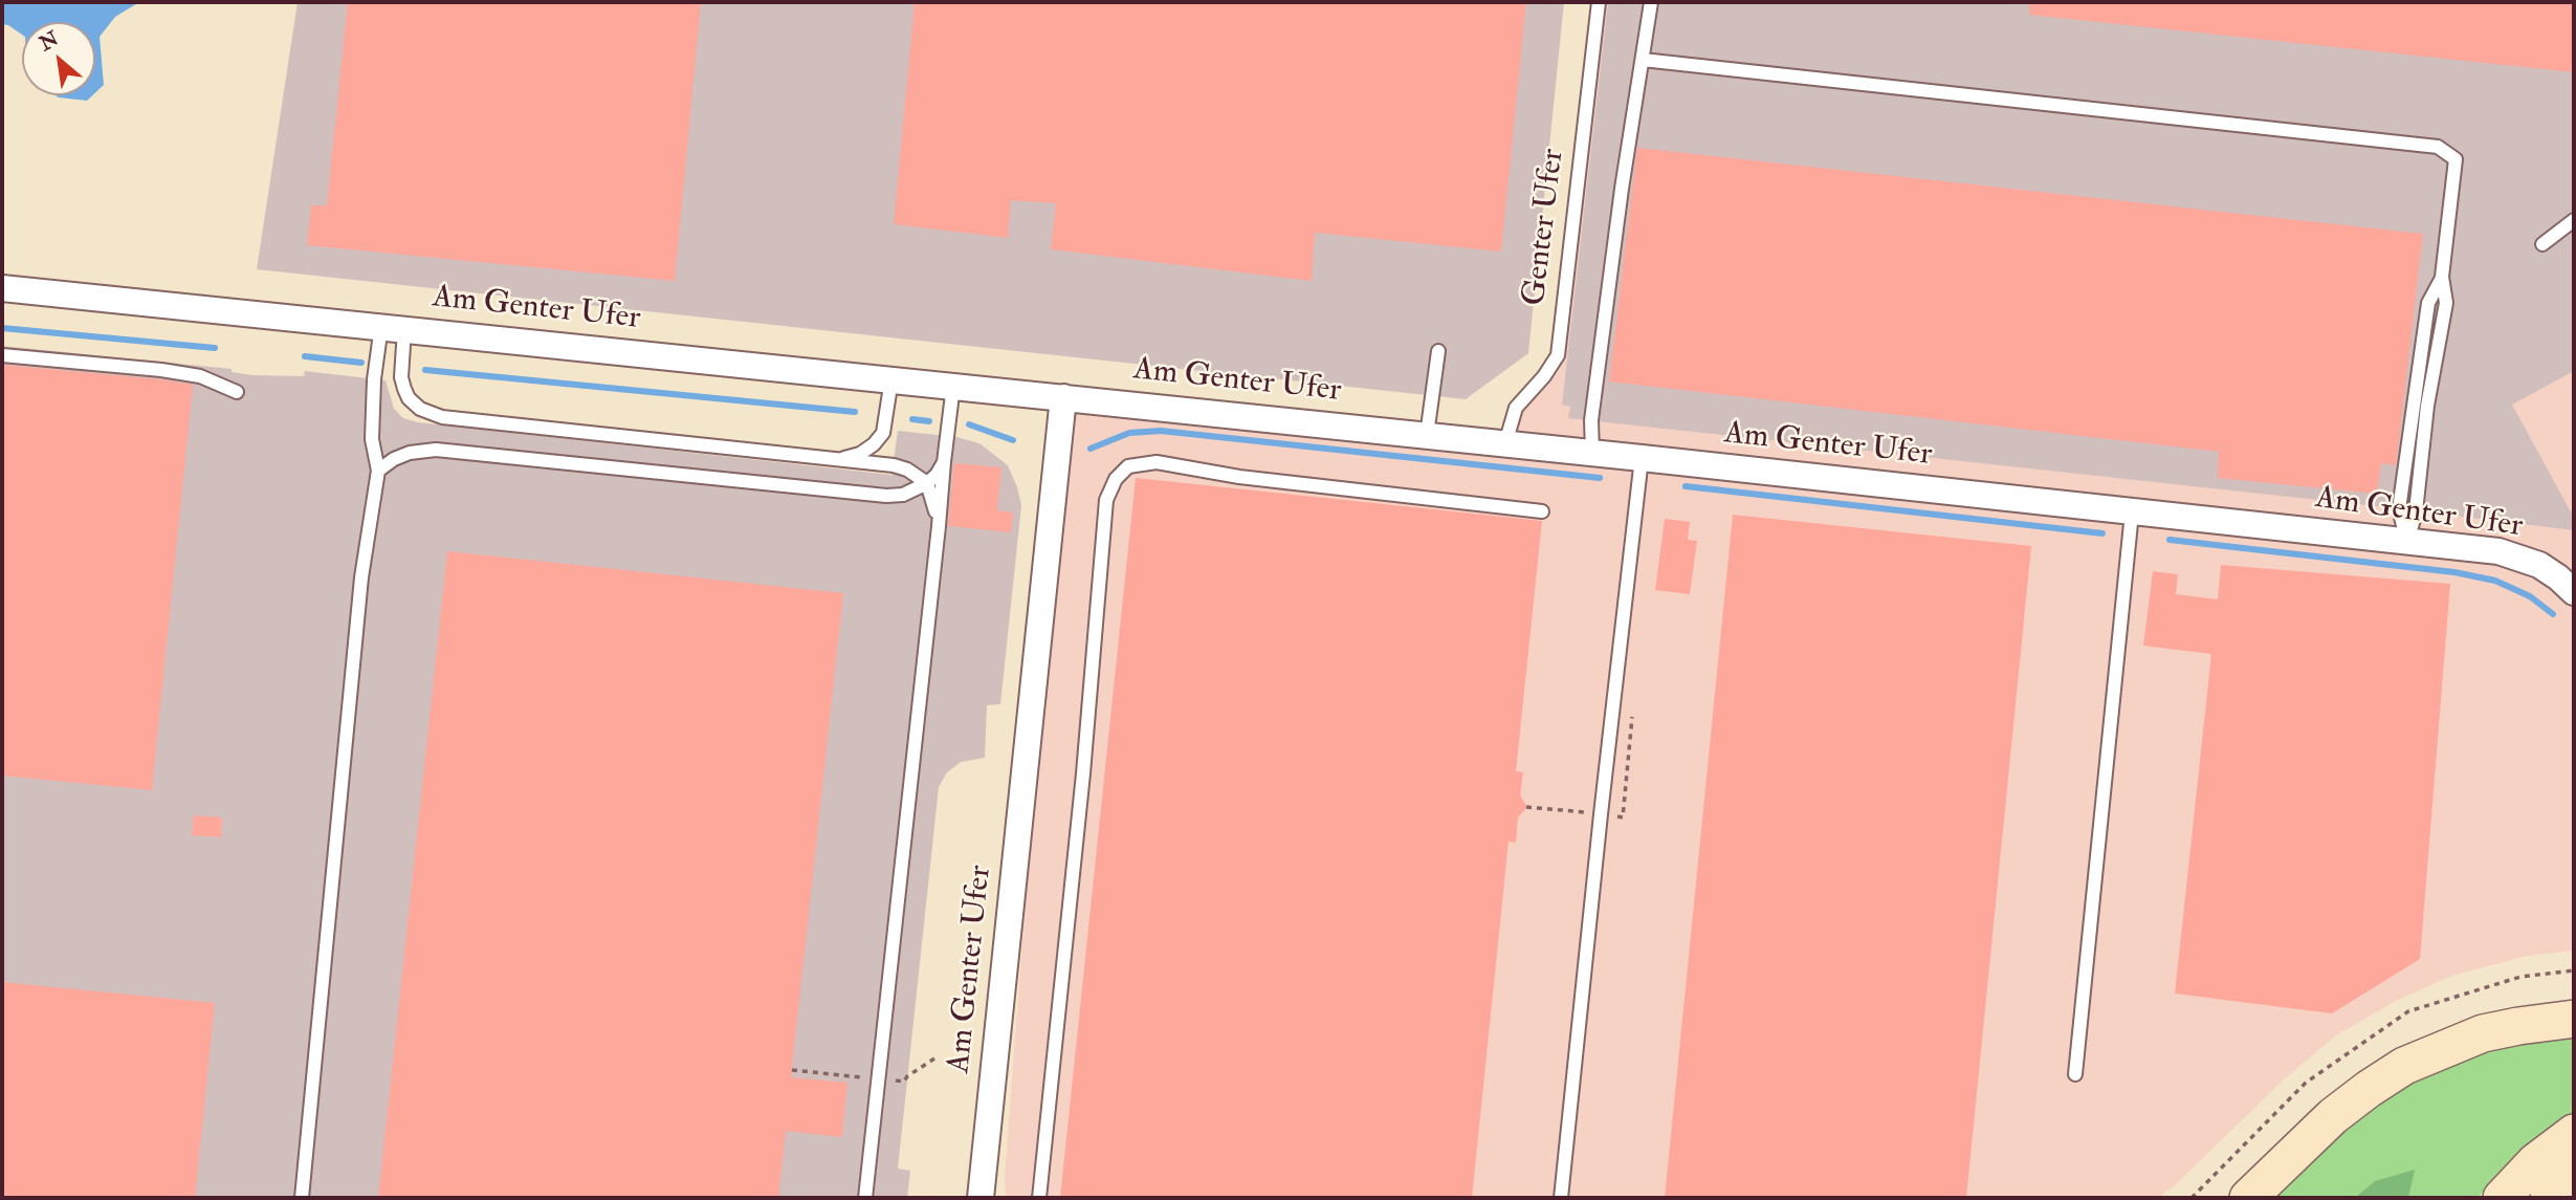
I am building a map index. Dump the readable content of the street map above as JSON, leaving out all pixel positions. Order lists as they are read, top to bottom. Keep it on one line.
{"streets":{"street":["Am Genter Ufer"],"lane":["Genter Ufer"]},"crossings":[["Genter Ufer","Am Genter Ufer"]],"north":"top left"}
